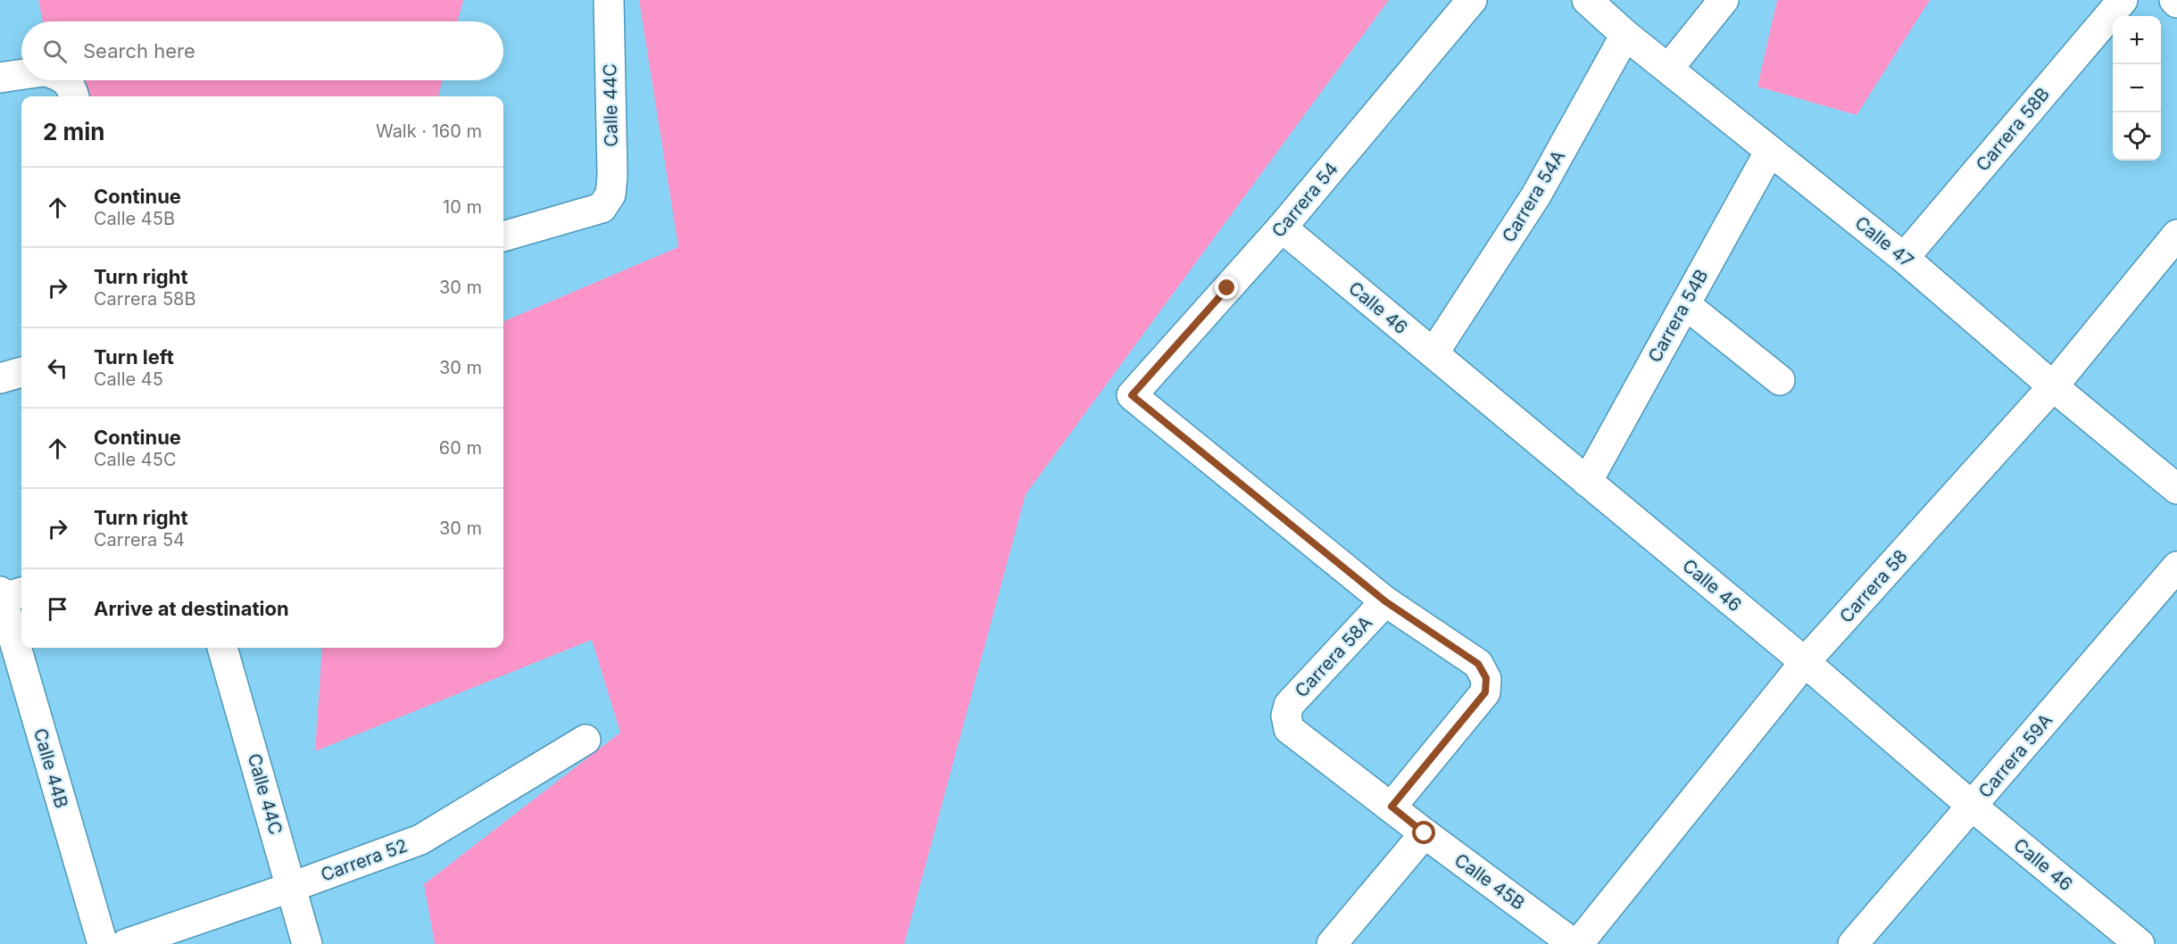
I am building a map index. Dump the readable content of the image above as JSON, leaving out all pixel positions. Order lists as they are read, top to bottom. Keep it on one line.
{"streets":{"street":["Calle 44C","Carrera 58B","Carrera 54A","Carrera 54","Calle 47","Calle 46","Carrera 54B","Carrera 58","Carrera 58A","Carrera 59A","Calle 44B","Carrera 52","Calle 45B"]},"crossings":[["Calle 44C","Carrera 52"],["Carrera 58B","Calle 47"],["Carrera 54A","Calle 47"],["Carrera 54A","Calle 46"],["Carrera 54","Calle 46"],["Carrera 54","Carrera 58A"],["Calle 47","Carrera 54B"],["Calle 47","Carrera 58"],["Calle 46","Carrera 54B"],["Calle 46","Carrera 58"],["Calle 46","Carrera 59A"],["Carrera 58A","Calle 45B"]],"page":{"map_buttons":["+","−"],"search":"Search here","heading":["2 min","Walk · 160 m"],"list":[["Continue","Calle 45B","10 m"],["Turn right","Carrera 58B","30 m"],["Turn left","Calle 45","30 m"],["Continue","Calle 45C","60 m"],["Turn right","Carrera 54","30 m"],"Arrive at destination"]}}
